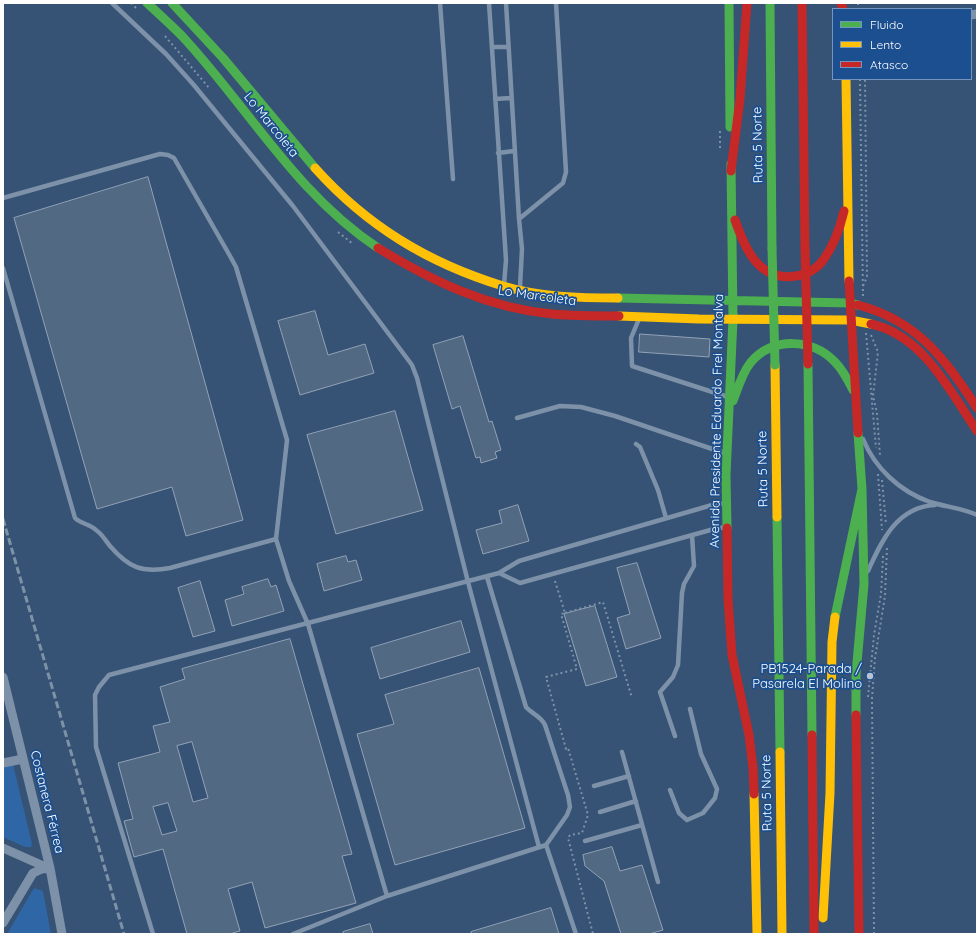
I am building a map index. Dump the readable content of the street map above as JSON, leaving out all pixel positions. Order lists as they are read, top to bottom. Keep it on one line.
{"streets":{"main road":["Lo Marcoleta","Ruta 5 Norte","Avenida Presidente Eduardo Frei Montalva"],"street":["Costanera Férrea"]},"crossings":[["Lo Marcoleta","Avenida Presidente Eduardo Frei Montalva"]],"places":["PB1524-Parada / Pasarela El Molino"],"legend":["Fluido","Lento","Atasco"]}
